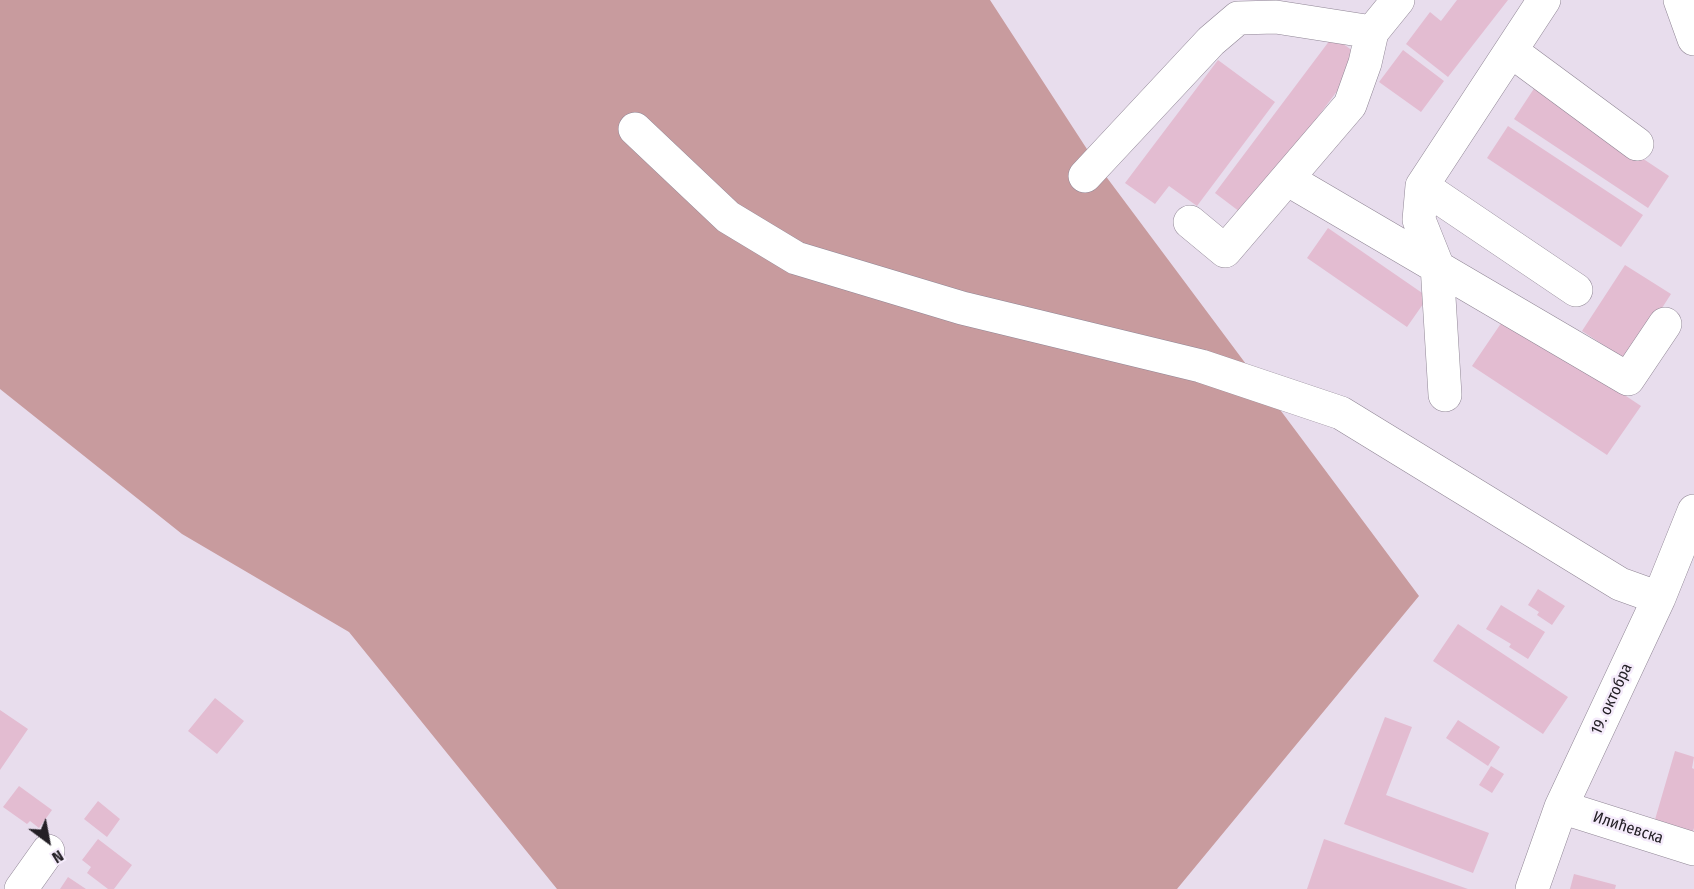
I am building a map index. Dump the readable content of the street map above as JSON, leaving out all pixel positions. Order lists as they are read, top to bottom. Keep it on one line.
{"streets":{"street":["19. октобра","Илићевска"]},"crossings":[["19. октобра","Илићевска"]],"north":"bottom right"}
